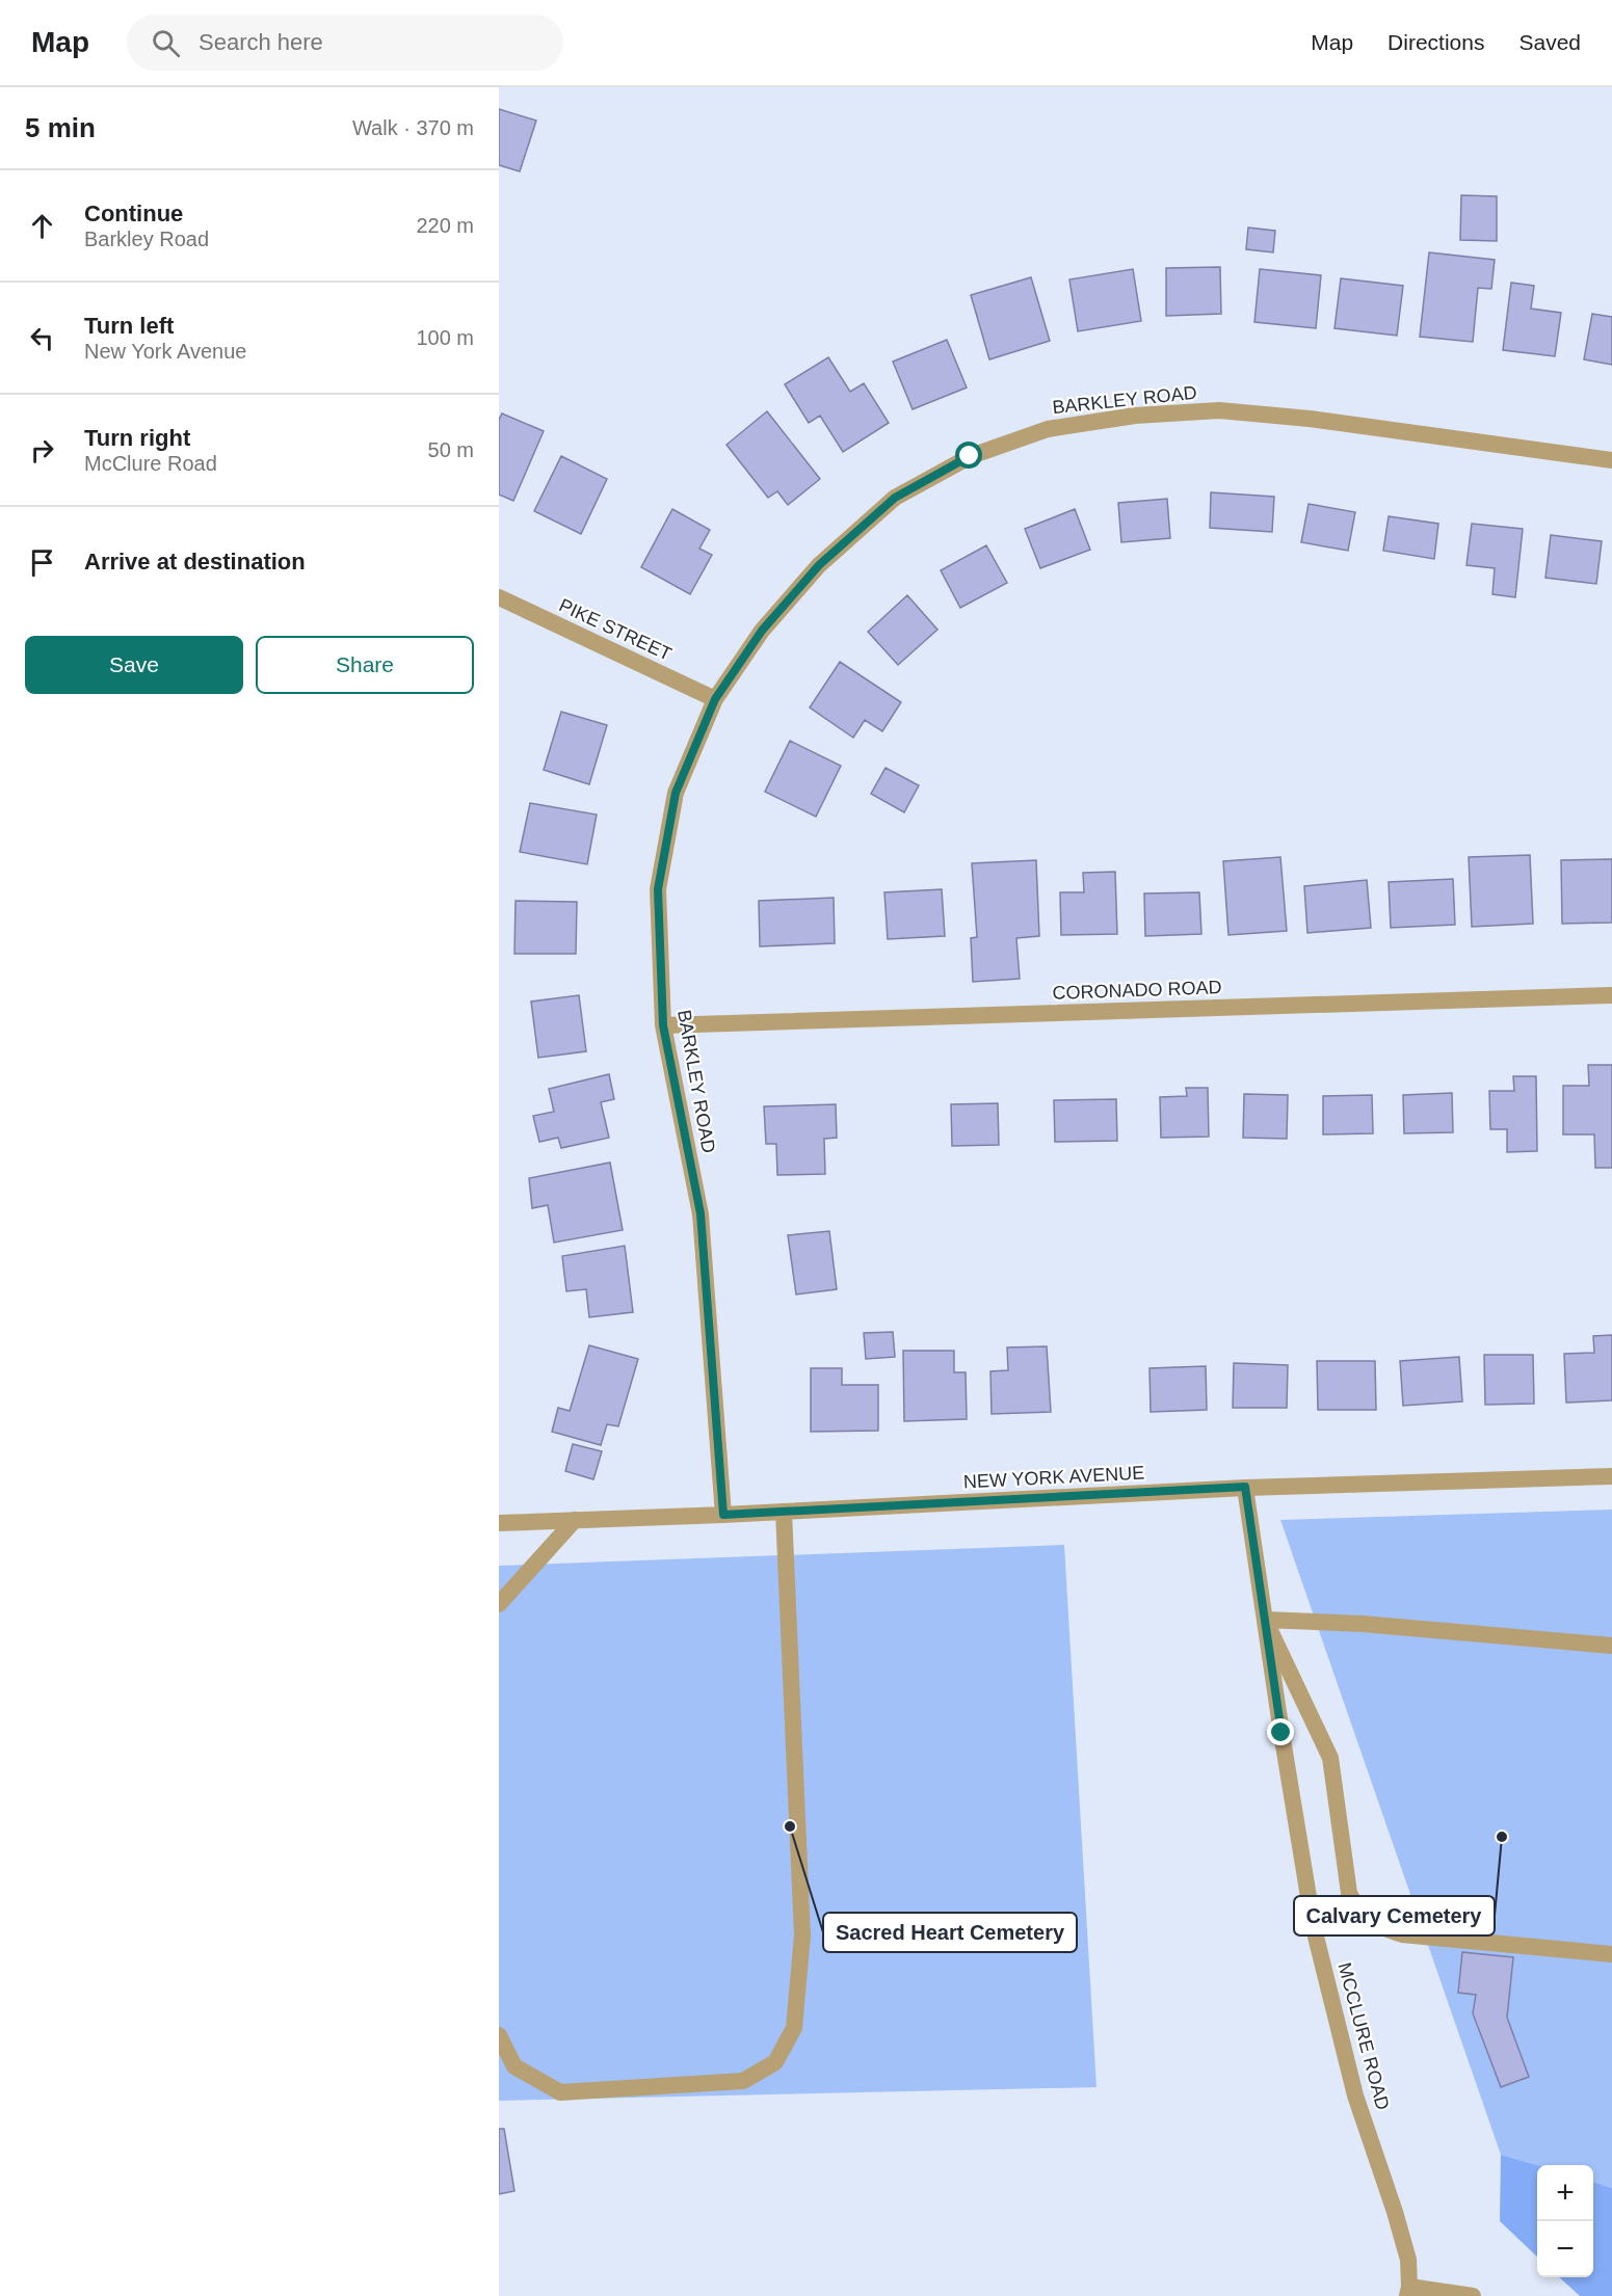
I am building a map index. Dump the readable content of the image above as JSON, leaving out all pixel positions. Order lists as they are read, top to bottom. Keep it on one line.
{"streets":{"street":["BARKLEY ROAD","PIKE STREET","CORONADO ROAD","NEW YORK AVENUE","MCCLURE ROAD"]},"crossings":[["BARKLEY ROAD","PIKE STREET"],["BARKLEY ROAD","CORONADO ROAD"],["BARKLEY ROAD","NEW YORK AVENUE"],["NEW YORK AVENUE","MCCLURE ROAD"]],"places":["Sacred Heart Cemetery","Calvary Cemetery"],"page":{"header":"Map","search":"Search here","nav":["Map","Directions","Saved"],"heading":["5 min","Walk · 370 m"],"list":[["Continue","Barkley Road","220 m"],["Turn left","New York Avenue","100 m"],["Turn right","McClure Road","50 m"],"Arrive at destination"],"buttons":["Save","Share"],"map_buttons":["+","−"]}}
